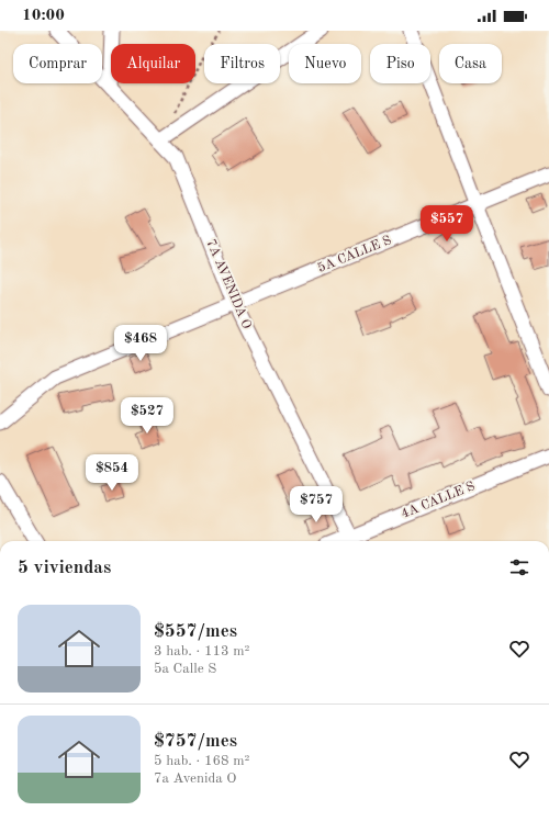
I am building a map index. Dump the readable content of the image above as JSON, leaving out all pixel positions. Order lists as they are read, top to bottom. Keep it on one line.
{"streets":{"street":["5A CALLE S","7A AVENIDA O","4A CALLE S"]},"crossings":[["5A CALLE S","7A AVENIDA O"],["7A AVENIDA O","4A CALLE S"]],"page":{"status":"10:00","chip":["Comprar","Alquilar","Filtros","Nuevo","Piso","Casa"],"price":["$557","$468","$527","$854","$757"],"heading":"5 viviendas","list":[{"name":"$557/mes","note":"3 hab. · 113 m² · 5a Calle S"},{"name":"$757/mes","note":"5 hab. · 168 m² · 7a Avenida O"}]}}
